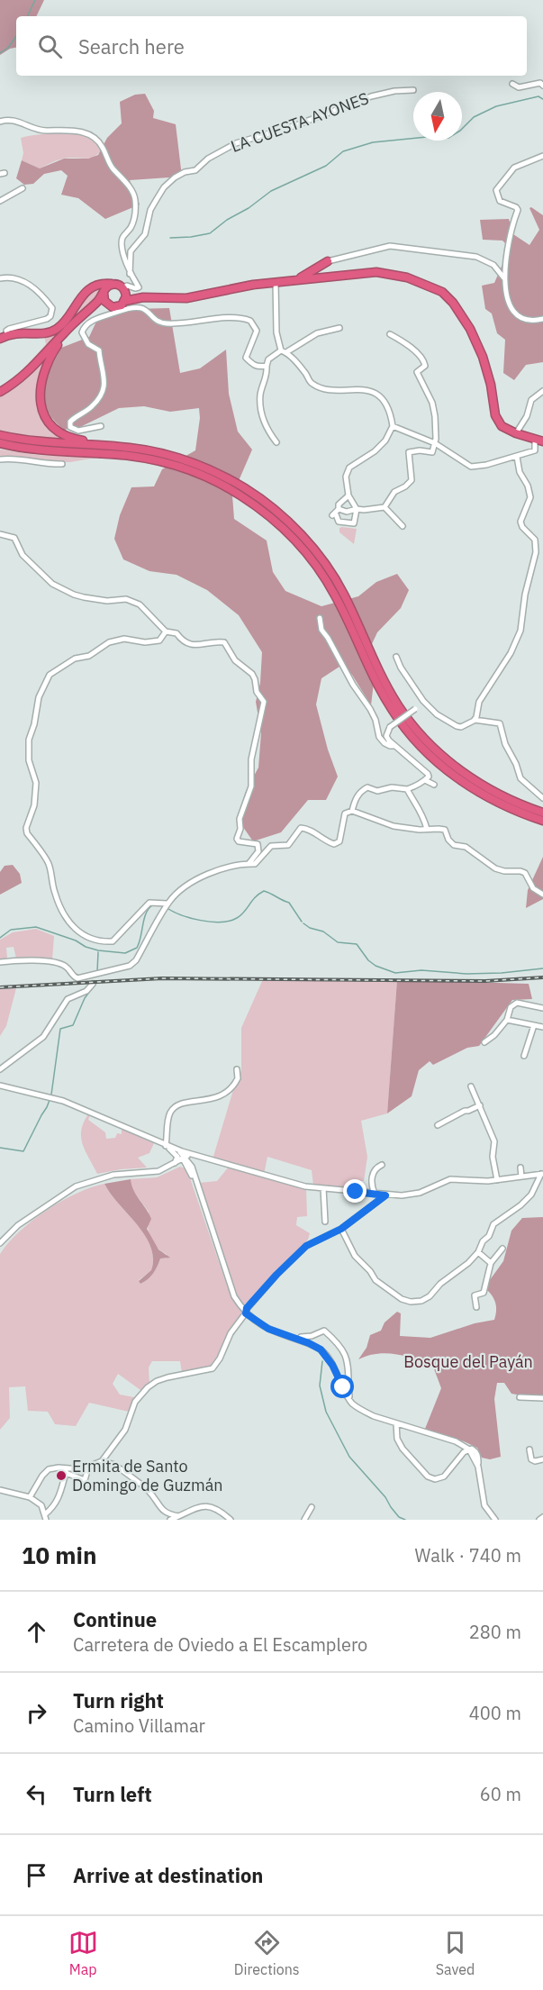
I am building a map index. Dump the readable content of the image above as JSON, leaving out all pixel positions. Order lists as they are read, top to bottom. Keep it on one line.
{"streets":{"street":["LA CUESTA AYONES"]},"parks":["Bosque del Payán"],"places":["Ermita de Santo Domingo de Guzmán"],"north":"bottom","page":{"search":"Search here","heading":["10 min","Walk · 740 m"],"list":[["Continue","Carretera de Oviedo a El Escamplero","280 m"],["Turn right","Camino Villamar","400 m"],["Turn left","60 m"],"Arrive at destination"],"nav":["Map","Directions","Saved"]}}
